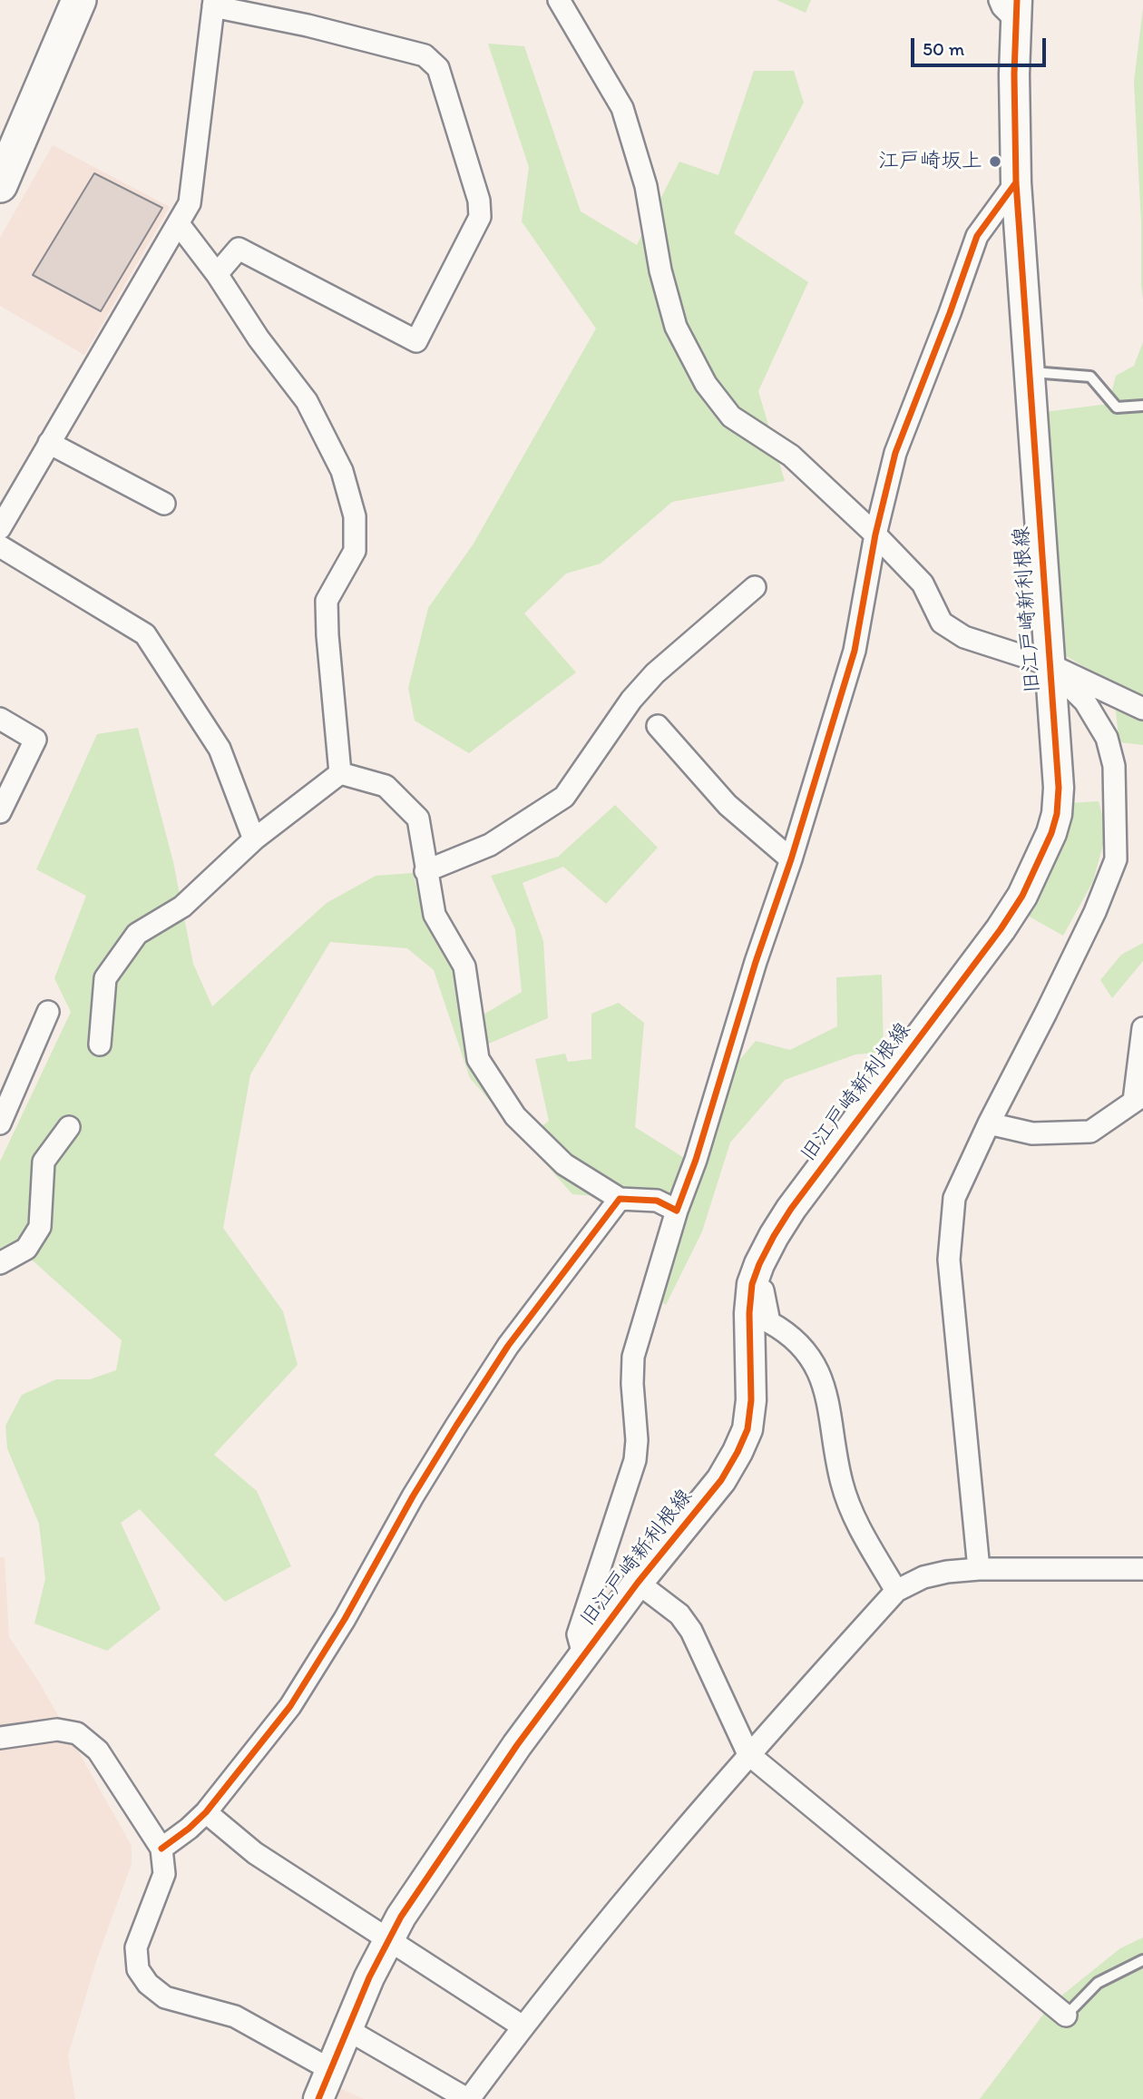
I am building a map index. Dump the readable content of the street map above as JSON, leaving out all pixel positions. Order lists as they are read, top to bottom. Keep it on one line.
{"streets":{"street":["旧江戸崎新利根線"]},"places":["江戸崎坂上"],"scale_bar":"50 m"}
